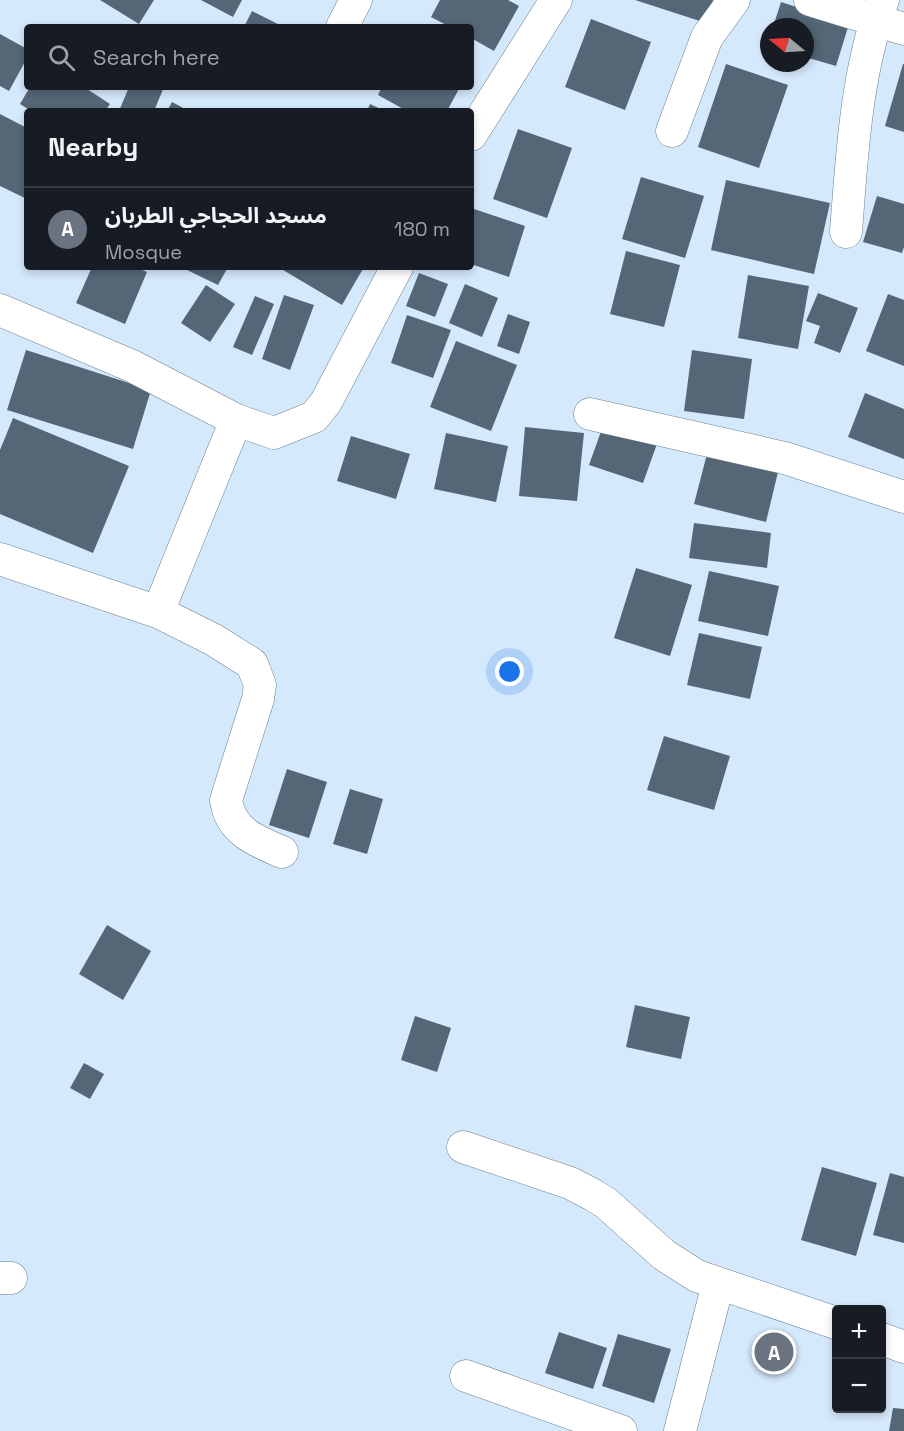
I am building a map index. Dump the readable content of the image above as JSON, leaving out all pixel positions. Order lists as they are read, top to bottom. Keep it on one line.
{"north":"left","page":{"search":"Search here","heading":"Nearby","list":[{"mark":"A","name":"مسجد الحجاجي الطربان","note":"Mosque","value":"180 m"}],"map_buttons":["+","−"],"pins":"A"}}
